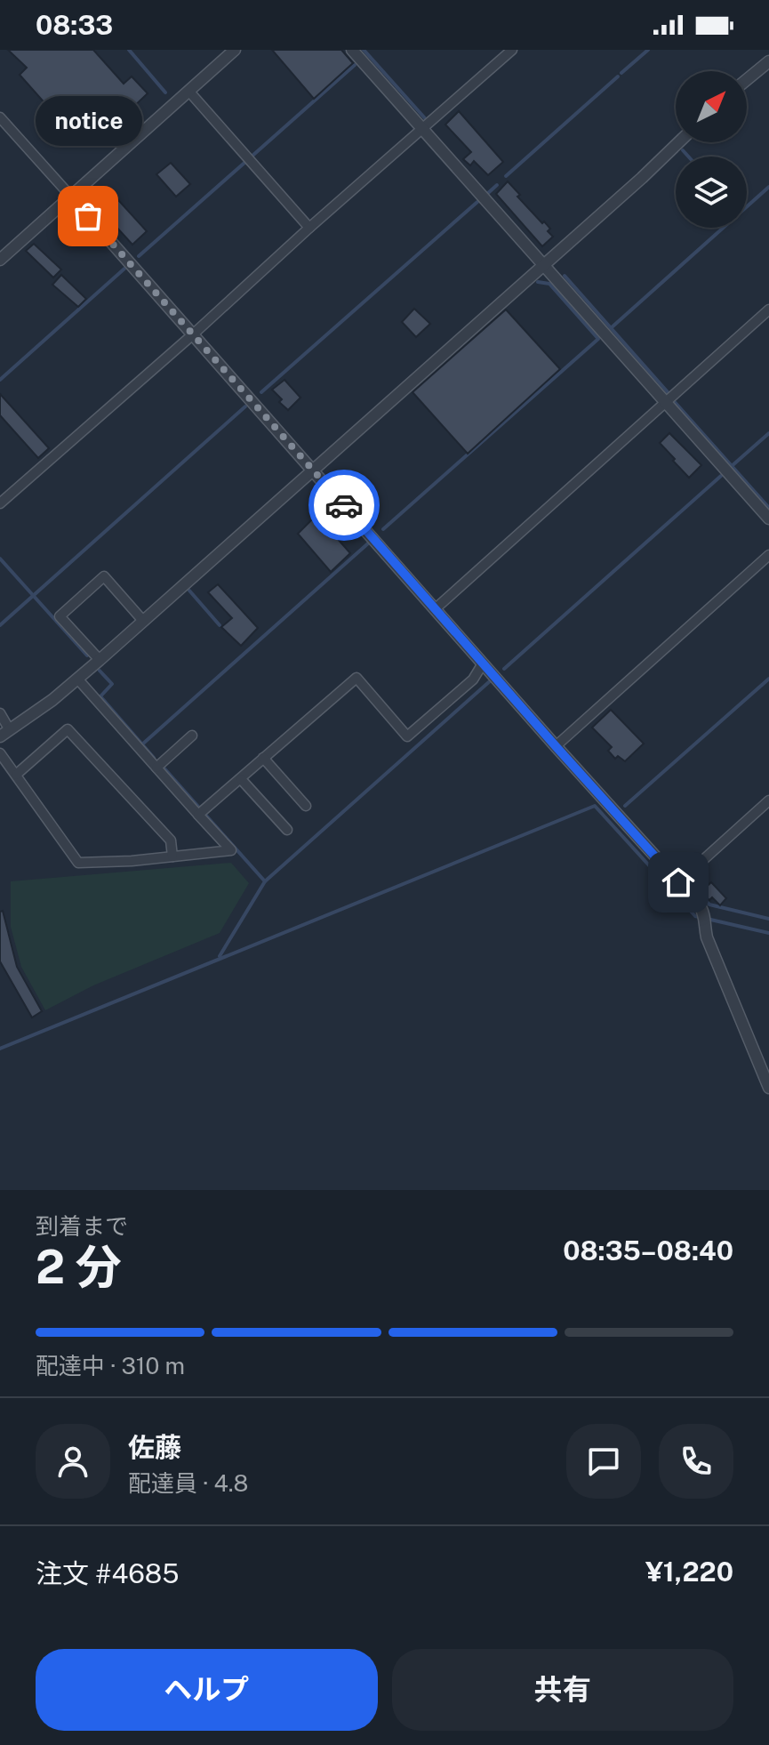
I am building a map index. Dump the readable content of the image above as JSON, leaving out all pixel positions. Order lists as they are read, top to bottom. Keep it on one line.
{"places":["notice"],"north":"top right","page":{"status":"08:33","bubble":"notice","heading":["2 分","到着まで","08:35–08:40"],"panel":["佐藤","配達員 · 4.8","注文 #4685","¥1,220"],"bar":"配達中 · 310 m","buttons":["ヘルプ","共有"]}}
